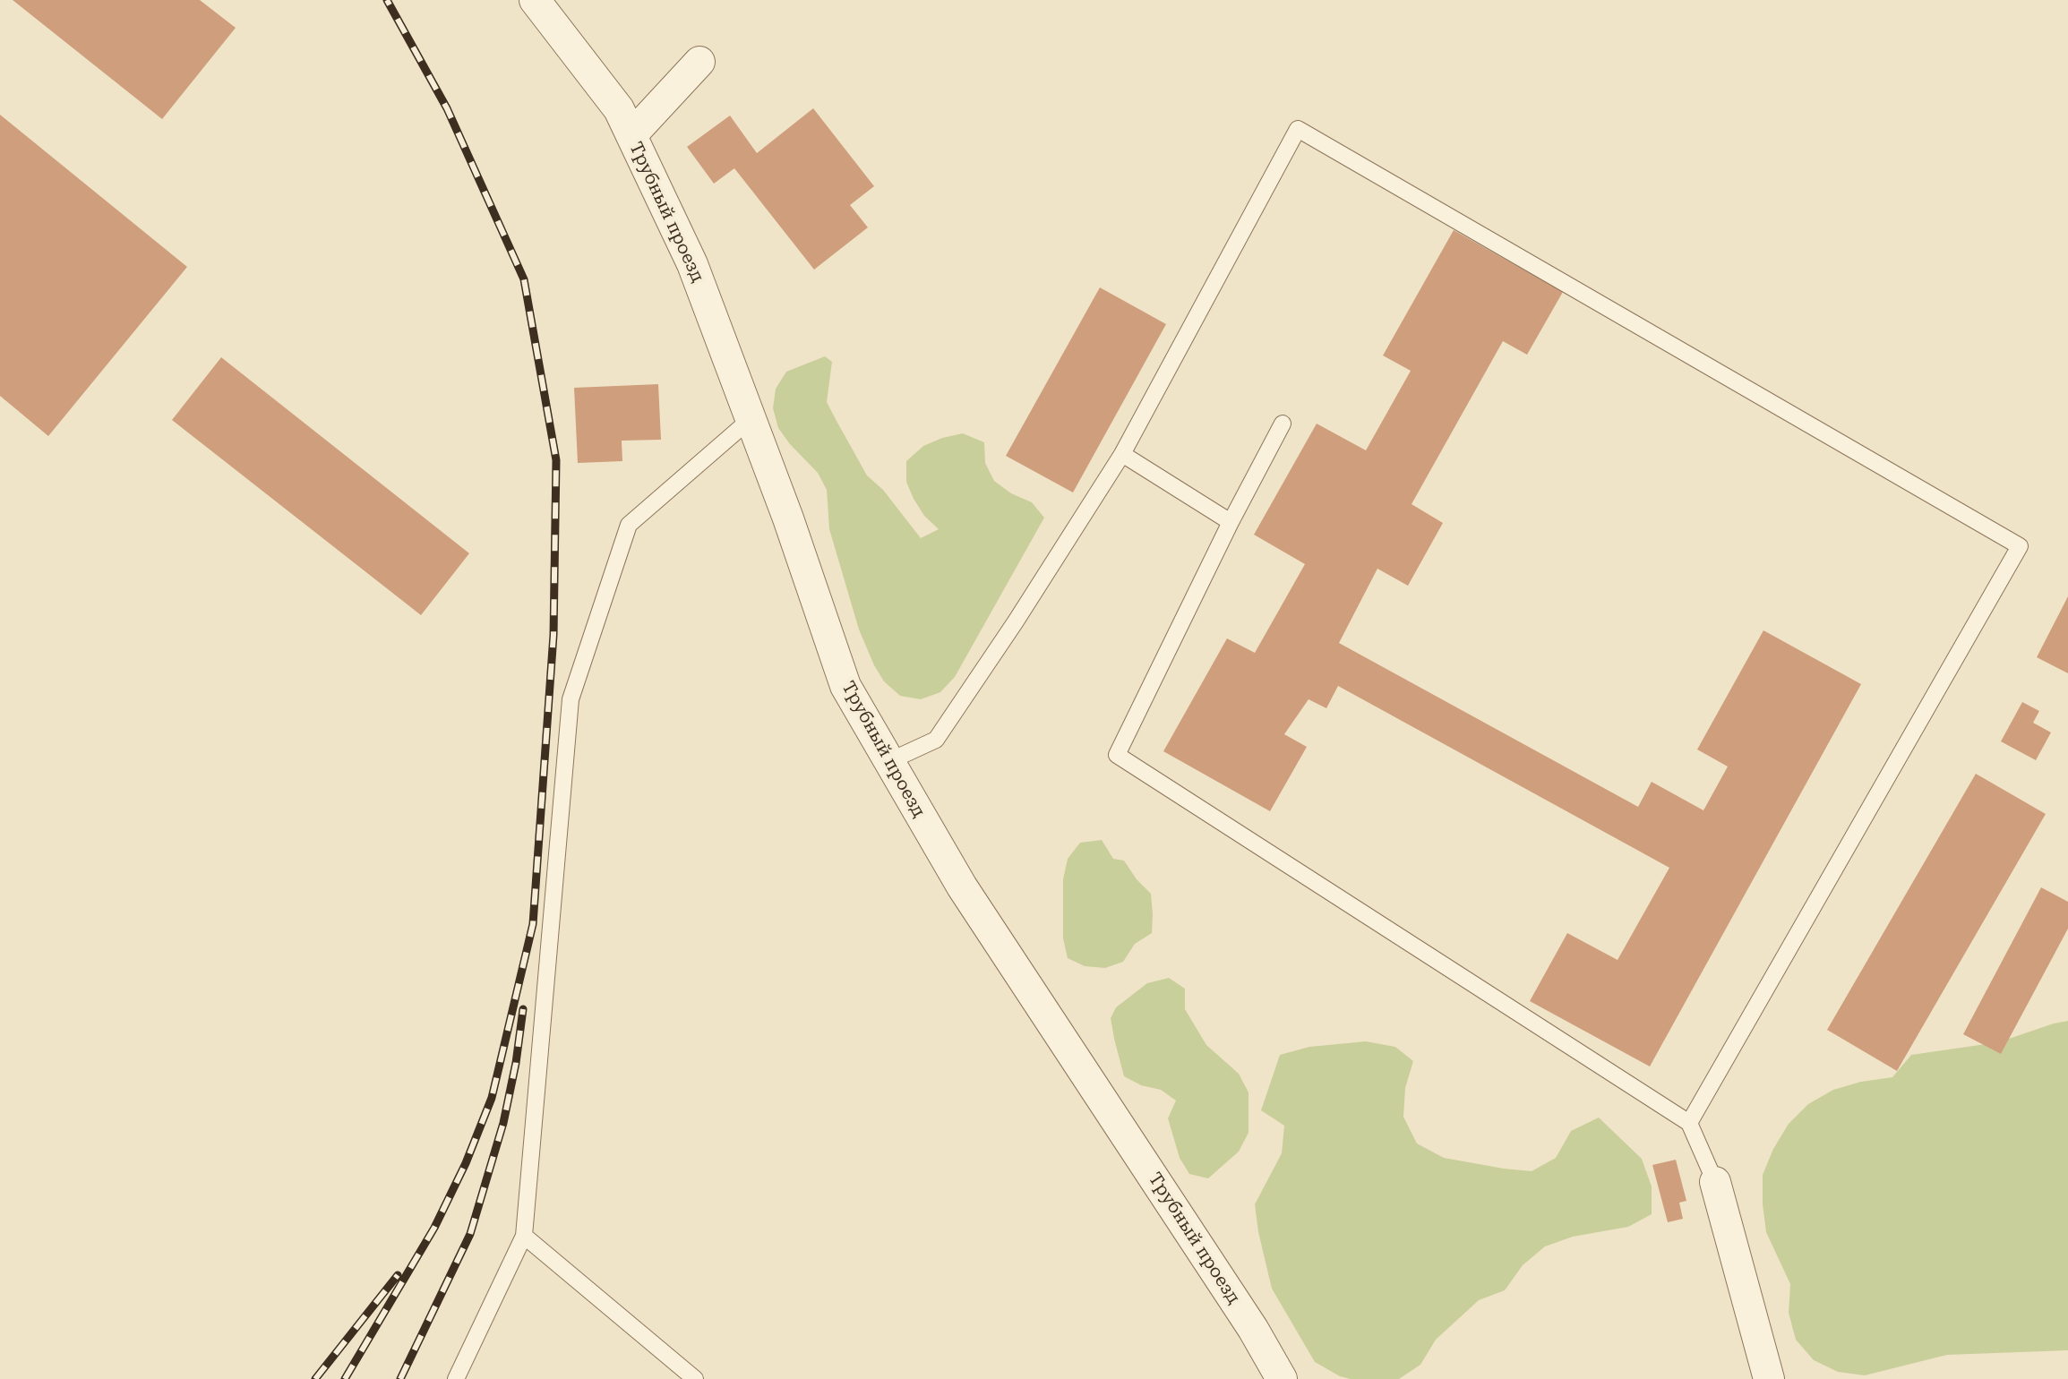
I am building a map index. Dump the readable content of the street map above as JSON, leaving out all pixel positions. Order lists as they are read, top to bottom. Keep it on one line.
{"streets":{"street":["Трубный проезд"]}}
